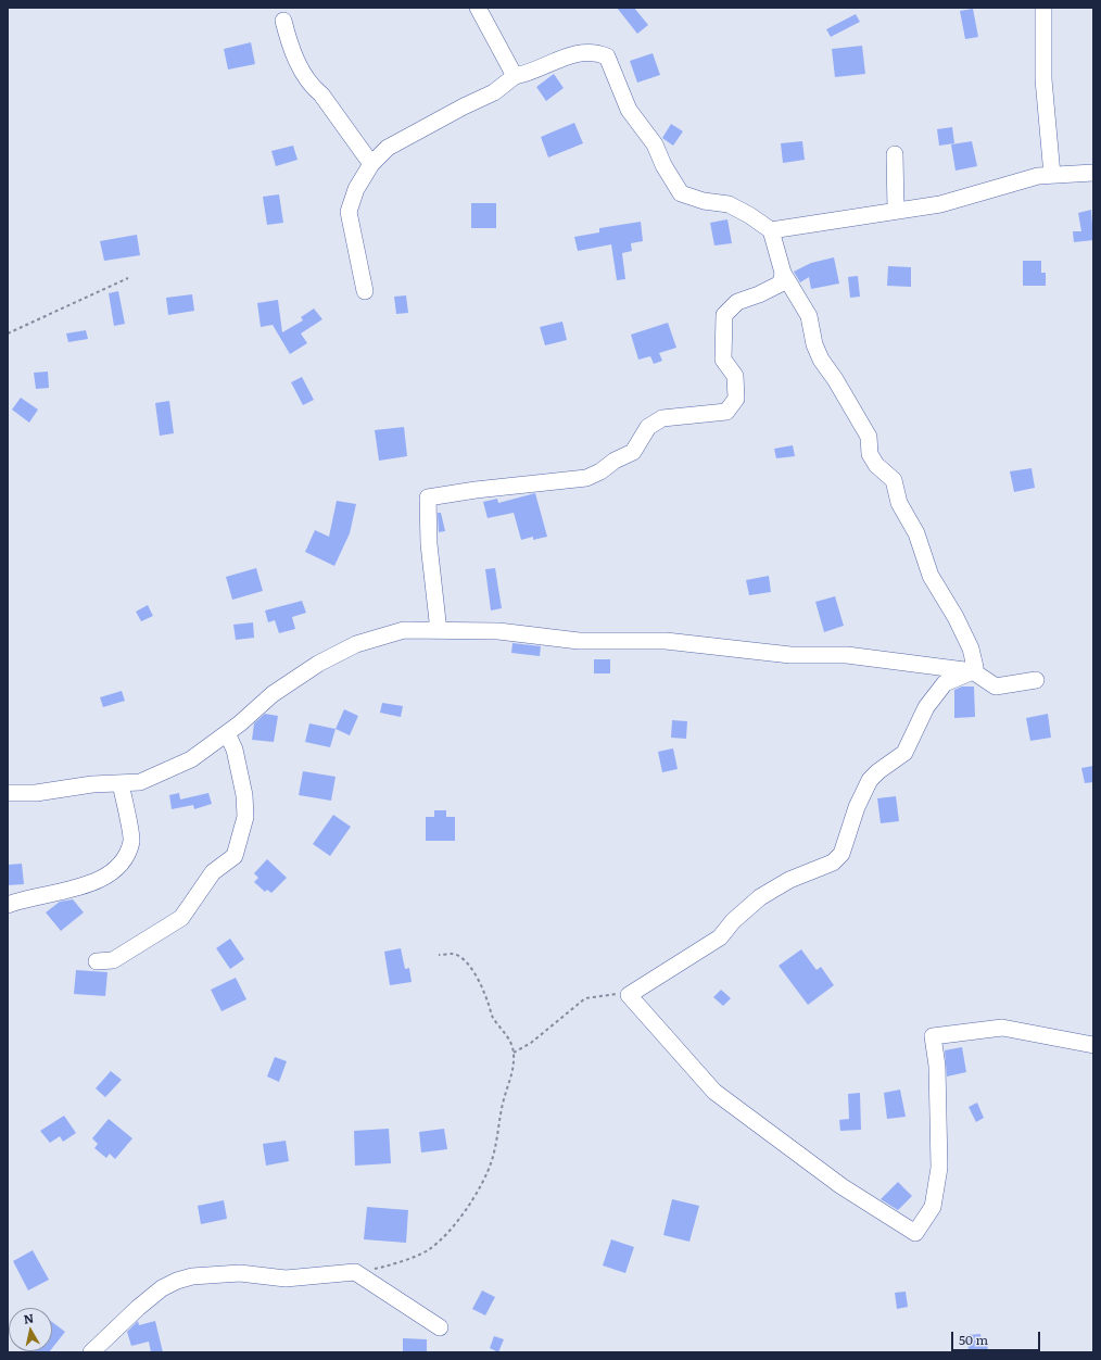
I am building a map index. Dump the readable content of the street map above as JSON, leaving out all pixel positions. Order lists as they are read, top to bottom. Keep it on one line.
{"scale_bar":"50 m","north":"top"}
